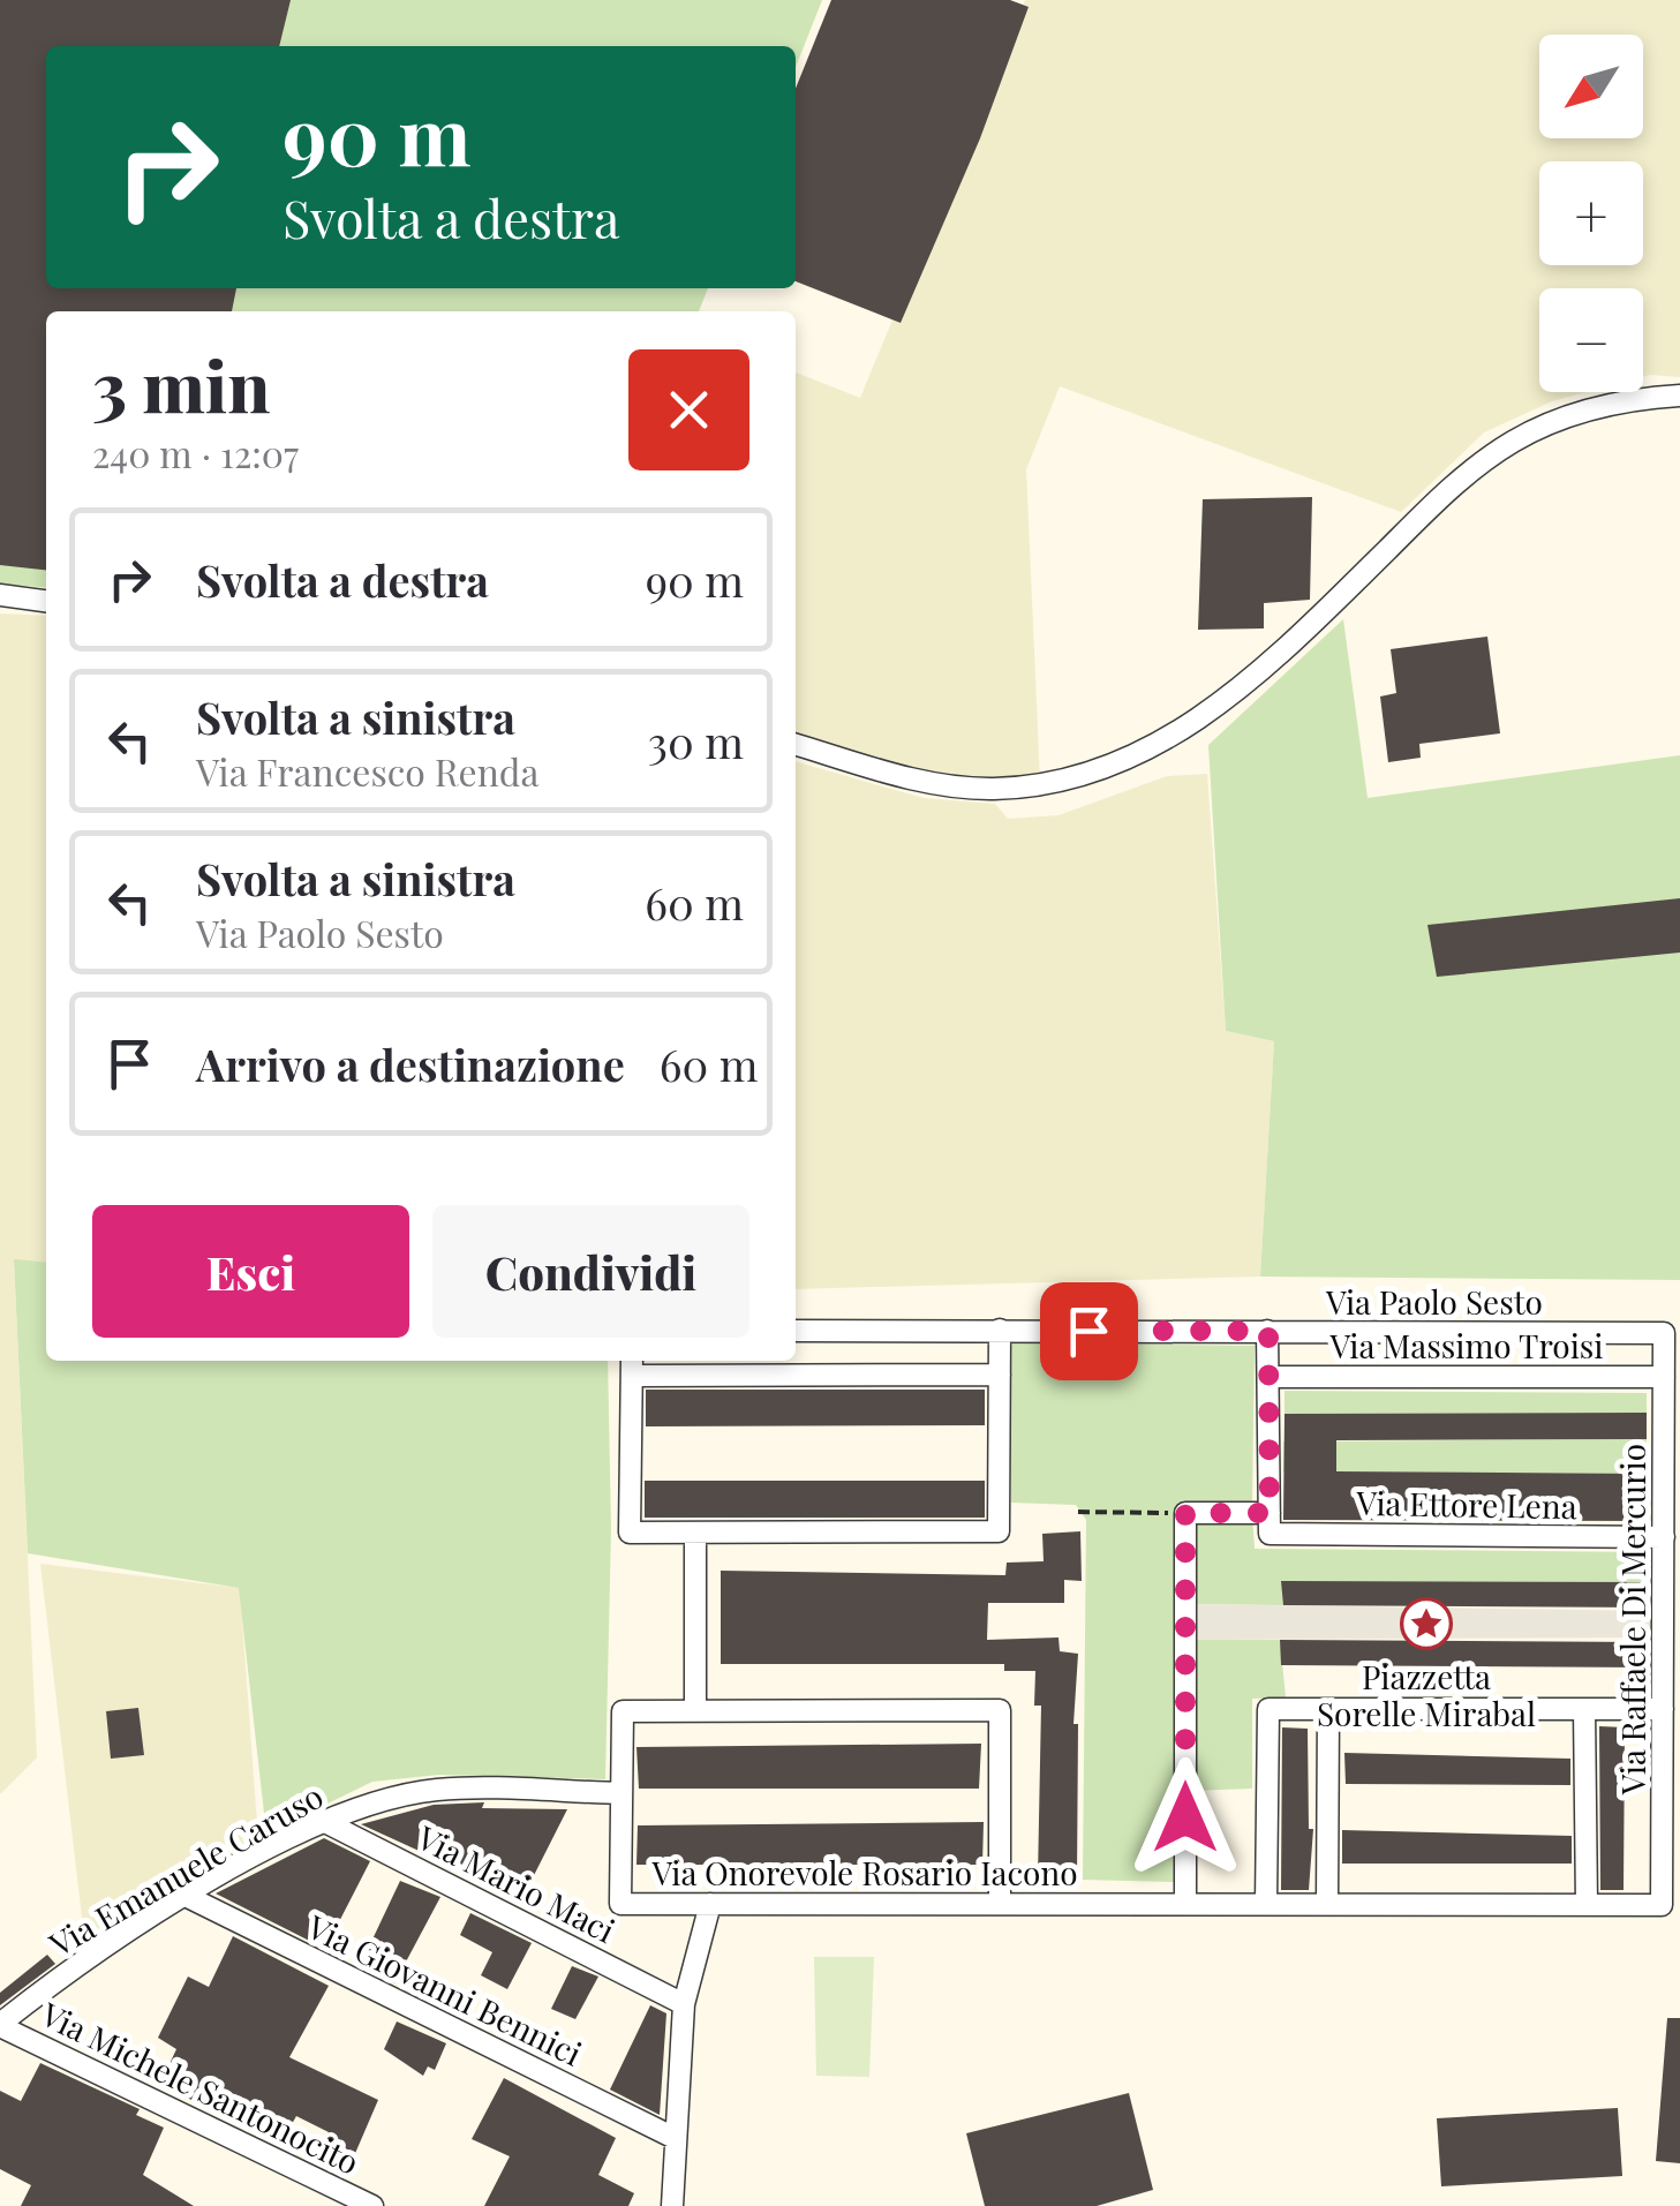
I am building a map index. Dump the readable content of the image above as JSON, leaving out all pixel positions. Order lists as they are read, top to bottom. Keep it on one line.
{"streets":{"street":["Via Paolo Sesto","Via Massimo Troisi","Via Ettore Lena","Via Raffaele Di Mercurio","Via Emanuele Caruso","Via Onorevole Rosario Iacono","Via Mario Maci","Via Giovanni Bennici","Via Michele Santonocito"]},"crossings":[["Via Paolo Sesto","Via Raffaele Di Mercurio"],["Via Massimo Troisi","Via Raffaele Di Mercurio"],["Via Ettore Lena","Via Raffaele Di Mercurio"],["Via Raffaele Di Mercurio","Via Onorevole Rosario Iacono"],["Via Emanuele Caruso","Via Onorevole Rosario Iacono"],["Via Emanuele Caruso","Via Mario Maci"],["Via Emanuele Caruso","Via Giovanni Bennici"],["Via Emanuele Caruso","Via Michele Santonocito"]],"places":{"place":["Piazzetta Sorelle Mirabal"]},"north":"bottom left","page":{"map_buttons":["+","−"],"turn":["90 m","Svolta a destra"],"heading":["3 min","240 m · 12:07"],"list":[{"name":"Svolta a destra","value":"90 m"},{"name":"Svolta a sinistra","note":"Via Francesco Renda","value":"30 m"},{"name":"Svolta a sinistra","note":"Via Paolo Sesto","value":"60 m"},{"name":"Arrivo a destinazione","value":"60 m"}],"buttons":["Esci","Condividi"]}}
